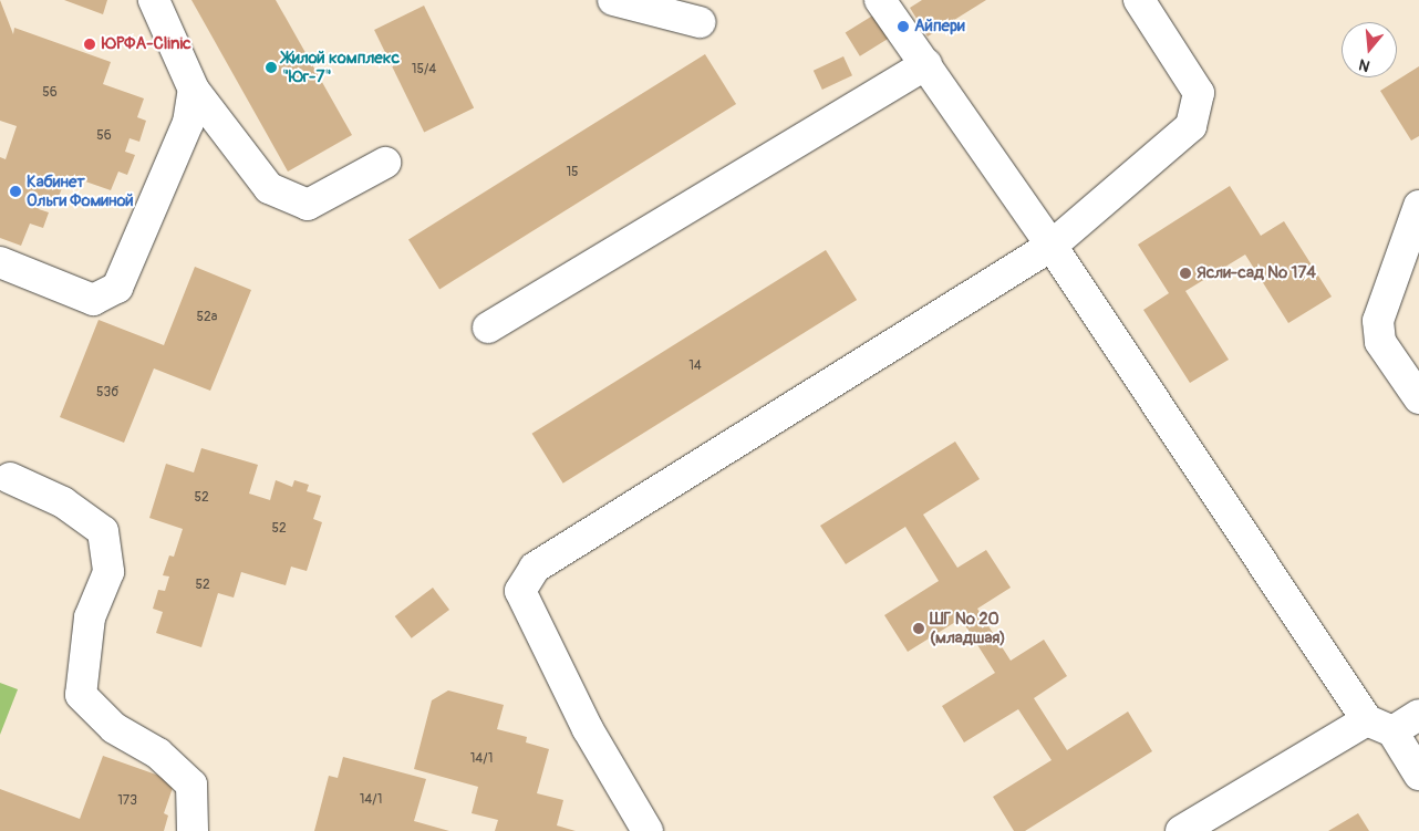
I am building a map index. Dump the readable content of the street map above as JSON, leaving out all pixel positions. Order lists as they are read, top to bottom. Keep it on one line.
{"places":["Айпери","ЮРФА-Clinic","Жилой комплекс \"Юг-7\"","Кабинет Ольги Фоминой","Ясли-сад № 174","ШГ № 20 (младшая)"],"house_numbers":["15/4","56","56","15","52а","14","53б","52","52","52","14/1","14/1","173"],"north":"bottom"}
